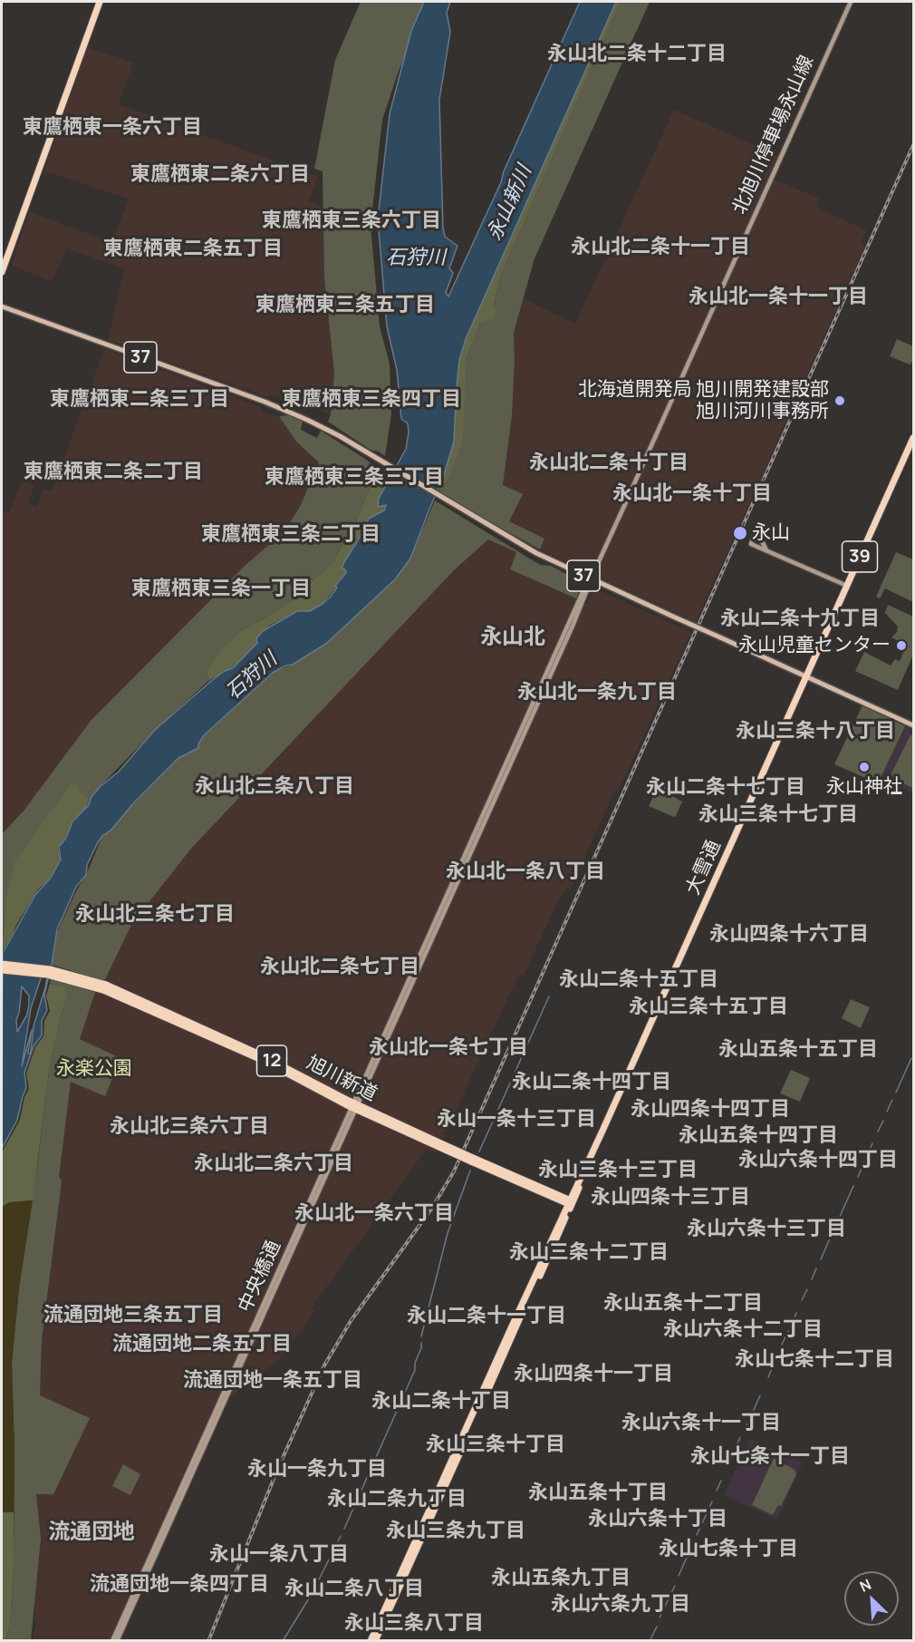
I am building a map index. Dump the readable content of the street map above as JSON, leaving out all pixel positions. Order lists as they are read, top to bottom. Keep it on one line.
{"streets":{"highway":["39","大雪通","12","旭川新道"],"main road":["北旭川停車場永山線","37","中央橋通"]},"crossings":[["北旭川停車場永山線","37"],["北旭川停車場永山線","旭川新道"],["北旭川停車場永山線","中央橋通"],["37","大雪通"],["大雪通","旭川新道"],["旭川新道","中央橋通"]],"districts":["永山北二条十二丁目","東鷹栖東一条六丁目","東鷹栖東二条六丁目","東鷹栖東三条六丁目","永山北二条十一丁目","東鷹栖東二条五丁目","永山北一条十一丁目","東鷹栖東三条五丁目","東鷹栖東二条三丁目","東鷹栖東三条四丁目","永山北二条十丁目","東鷹栖東二条二丁目","東鷹栖東三条三丁目","永山北一条十丁目","東鷹栖東三条二丁目","東鷹栖東三条一丁目","永山二条十九丁目","永山北","永山北一条九丁目","永山三条十八丁目","永山北三条八丁目","永山二条十七丁目","永山三条十七丁目","永山北一条八丁目","永山北三条七丁目","永山四条十六丁目","永山北二条七丁目","永山二条十五丁目","永山三条十五丁目","永山北一条七丁目","永山五条十五丁目","永山二条十四丁目","永山四条十四丁目","永山一条十三丁目","永山北三条六丁目","永山五条十四丁目","永山六条十四丁目","永山北二条六丁目","永山三条十三丁目","永山四条十三丁目","永山北一条六丁目","永山六条十三丁目","永山三条十二丁目","永山五条十二丁目","流通団地三条五丁目","永山二条十一丁目","永山六条十二丁目","流通団地二条五丁目","永山七条十二丁目","永山四条十一丁目","流通団地一条五丁目","永山二条十丁目","永山六条十一丁目","永山三条十丁目","永山七条十一丁目","永山一条九丁目","永山五条十丁目","永山二条九丁目","永山六条十丁目","永山三条九丁目","流通団地","永山七条十丁目","永山一条八丁目","永山五条九丁目","流通団地一条四丁目","永山二条八丁目","永山六条九丁目","永山三条八丁目"],"water":["永山新川","石狩川"],"parks":["永楽公園"],"places":["北海道開発局 旭川開発建設部 旭川河川事務所","永山","永山児童センター","永山神社"],"north":"top left"}
